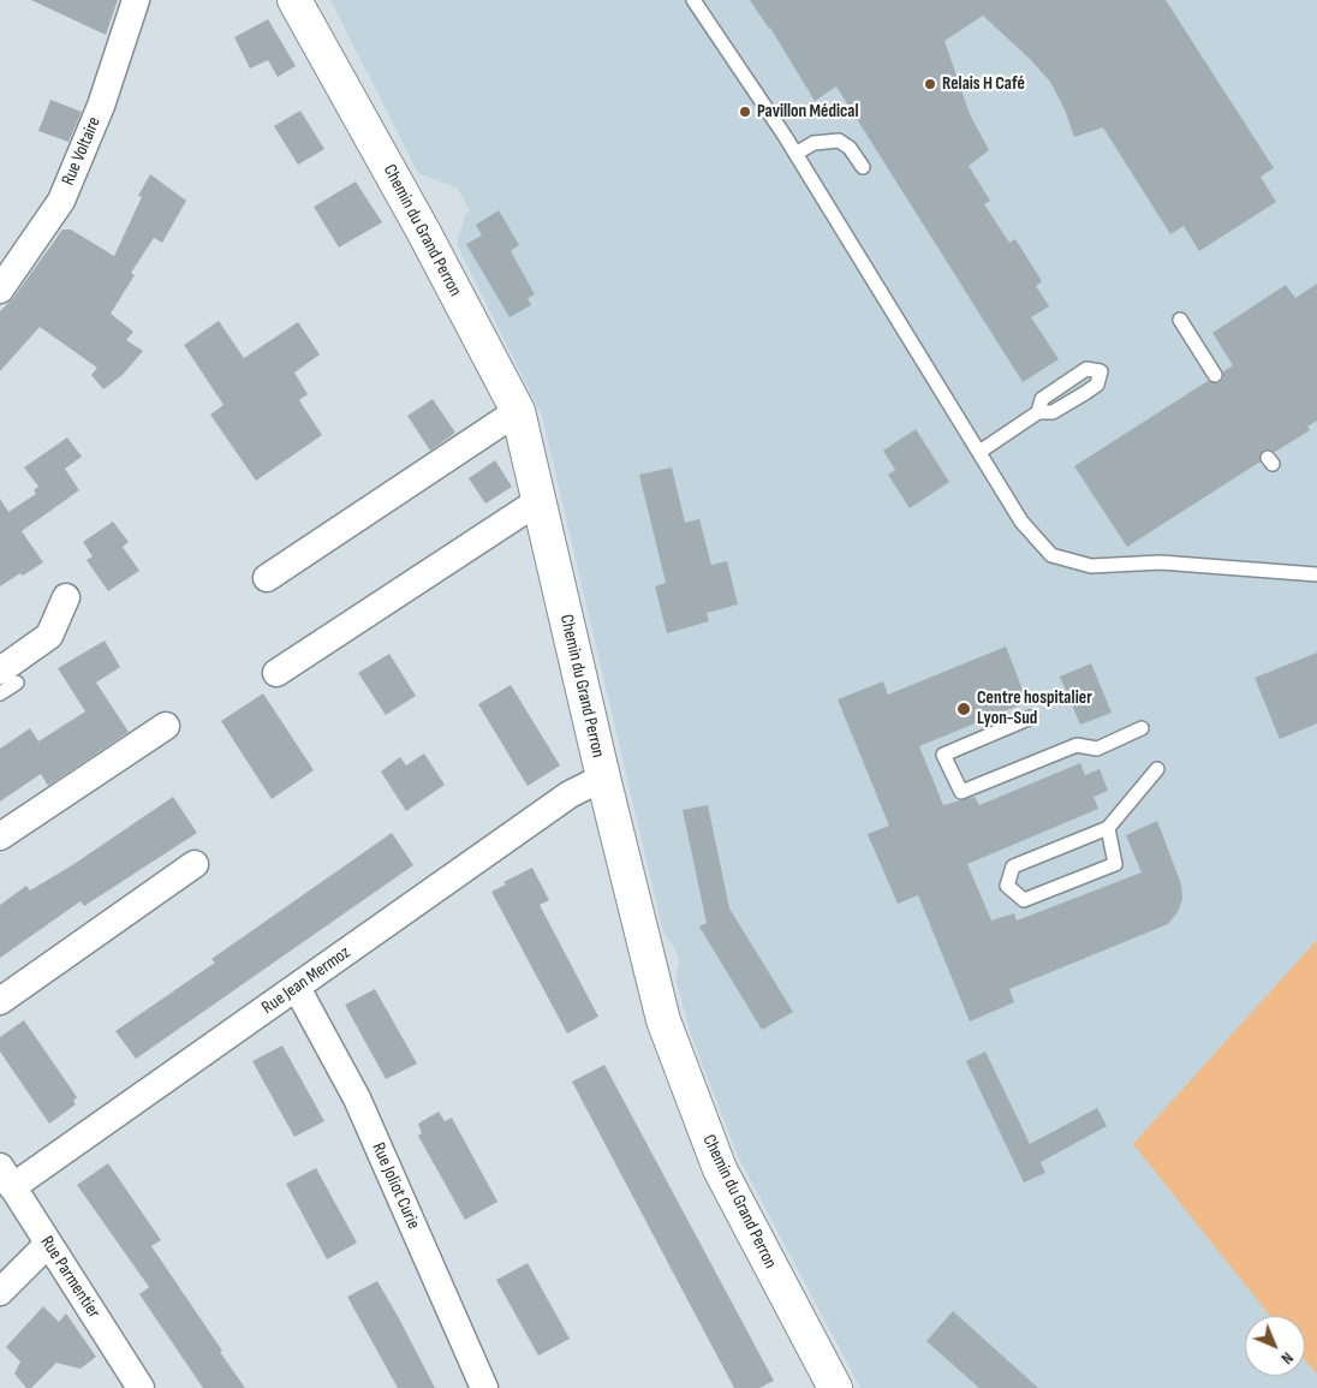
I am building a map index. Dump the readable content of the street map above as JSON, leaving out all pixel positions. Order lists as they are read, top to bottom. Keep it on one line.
{"streets":{"street":["Rue Voltaire","Chemin du Grand Perron","Rue Jean Mermoz","Rue Joliot Curie","Rue Parmentier"]},"crossings":[["Chemin du Grand Perron","Rue Jean Mermoz"],["Rue Jean Mermoz","Rue Joliot Curie"],["Rue Jean Mermoz","Rue Parmentier"]],"places":["Relais H Café","Pavillon Médical","Centre hospitalier Lyon-Sud"],"north":"bottom right"}
